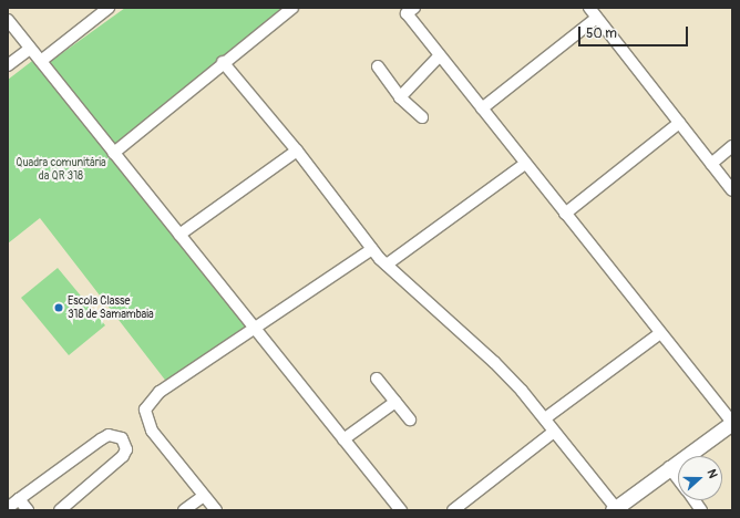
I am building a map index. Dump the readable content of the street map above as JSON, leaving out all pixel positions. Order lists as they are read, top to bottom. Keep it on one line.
{"parks":["Quadra comunitária da QR 318"],"places":["Escola Classe 318 de Samambaia"],"scale_bar":"50 m","north":"right"}
